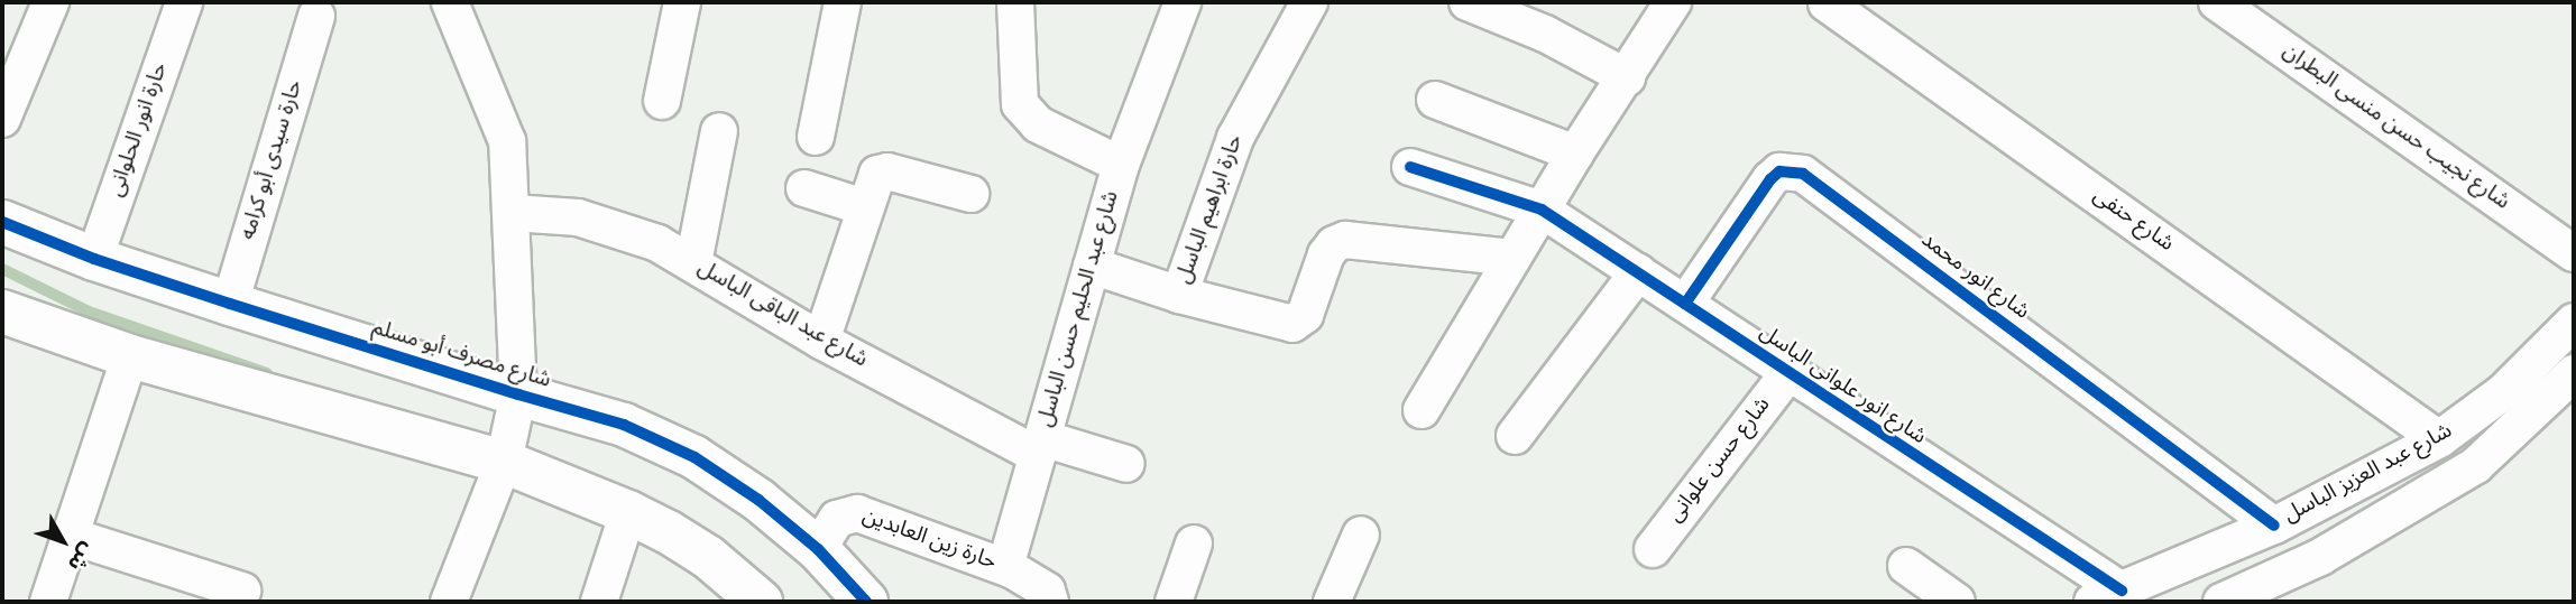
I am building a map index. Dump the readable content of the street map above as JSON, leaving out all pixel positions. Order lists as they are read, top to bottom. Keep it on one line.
{"streets":{"street":["شارع نجيب حسن منسى البطران","حارة انور الحلوانى","حارة سيدى أبو كرامه","حارة ابراهيم الباسل","شارع حنفى","شارع انور محمد","شارع عبد الحليم حسن الباسل","شارع عبد الباقى الباسل","شارع مصرف أبو مسلم","شارع انور علوانى الباسل","شارع حسن علوانى","شارع عبد العزيز الباسل","حارة زين العابدين"]},"crossings":[["حارة انور الحلوانى","شارع مصرف أبو مسلم"],["حارة سيدى أبو كرامه","شارع مصرف أبو مسلم"],["شارع حنفى","شارع عبد العزيز الباسل"],["شارع انور محمد","شارع انور علوانى الباسل"],["شارع انور محمد","شارع عبد العزيز الباسل"],["شارع عبد الحليم حسن الباسل","شارع عبد الباقى الباسل"],["شارع عبد الحليم حسن الباسل","حارة زين العابدين"],["شارع مصرف أبو مسلم","حارة زين العابدين"],["شارع انور علوانى الباسل","شارع حسن علوانى"],["شارع انور علوانى الباسل","شارع عبد العزيز الباسل"]],"north":"bottom right"}
